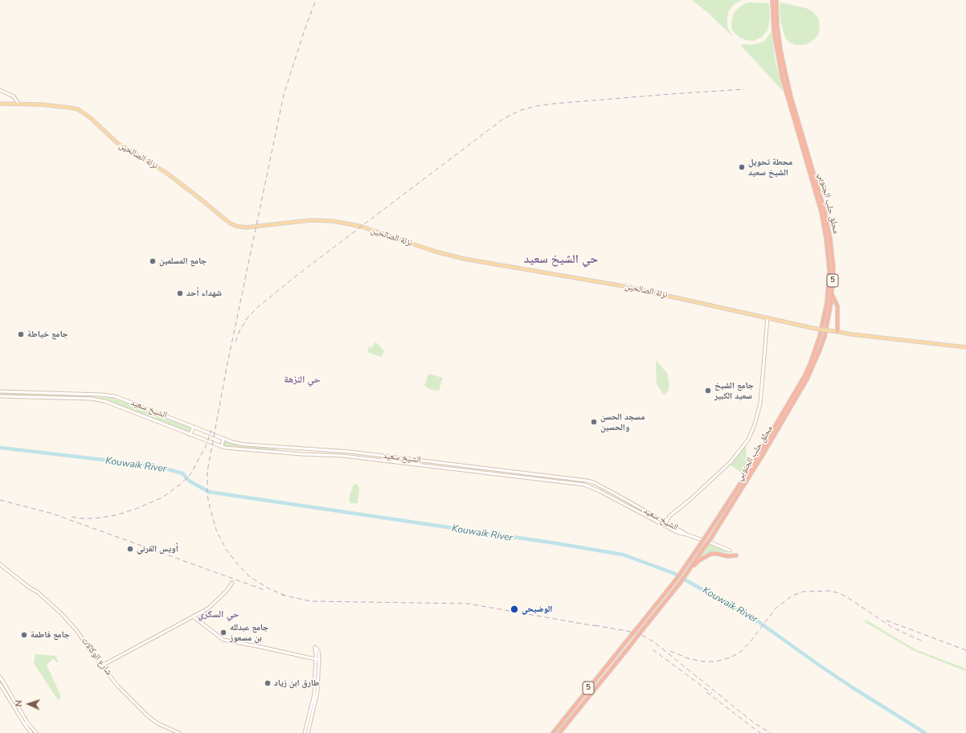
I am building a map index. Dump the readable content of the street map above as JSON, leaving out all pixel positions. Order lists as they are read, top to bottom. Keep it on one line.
{"streets":{"highway":["محلق حلب الجنوبي","5"],"main road":["نزلة الصالحين","الشيخ سعيد","شارع الوكالات"]},"crossings":[["محلق حلب الجنوبي","5"]],"districts":["حي الشيخ سعيد","حي النزهة","حي السكري"],"water":["Kouwaik River"],"places":["محطة تحويل الشيخ سعيد","جامع المسلمين","شهداء أحد","جامع خياطة","جامع الشيخ سعيد الكبير","مسجد الحسن والحسين","أويس القرني","الوضيحي","جامع عبدلله بن مسعوز","جامع فاطمة","طارق ابن زياد"],"north":"left"}
